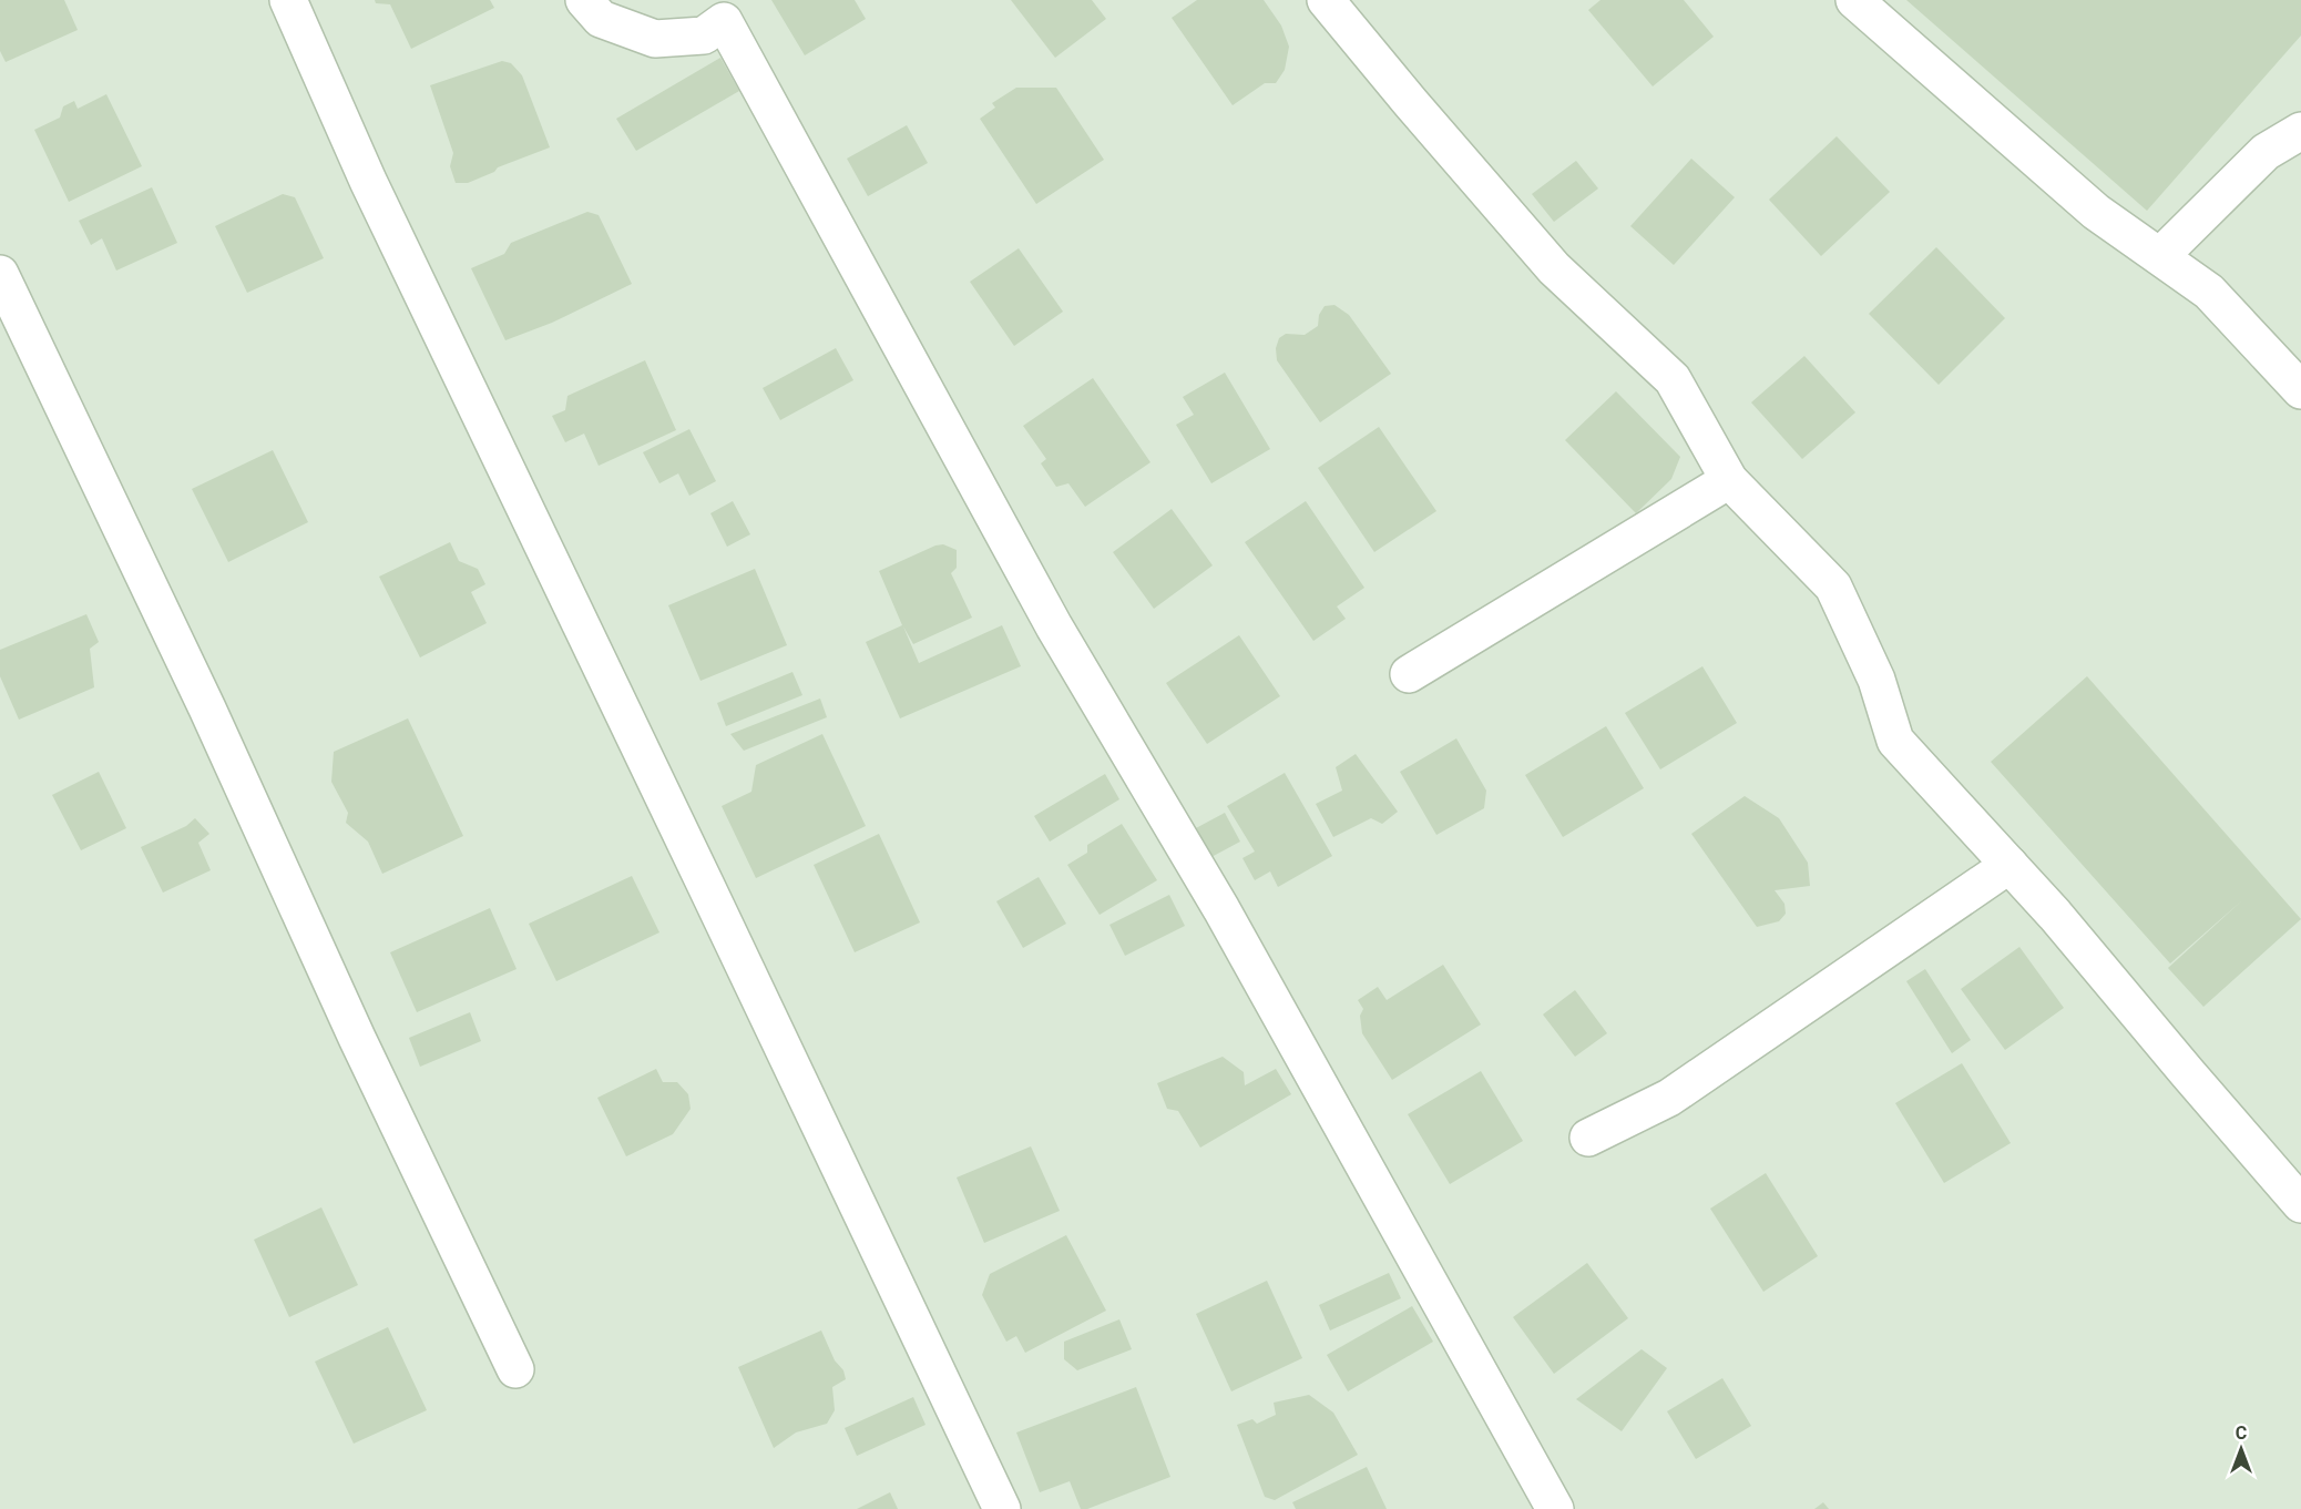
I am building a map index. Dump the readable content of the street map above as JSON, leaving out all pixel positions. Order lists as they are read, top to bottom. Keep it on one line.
{"north":"top"}
